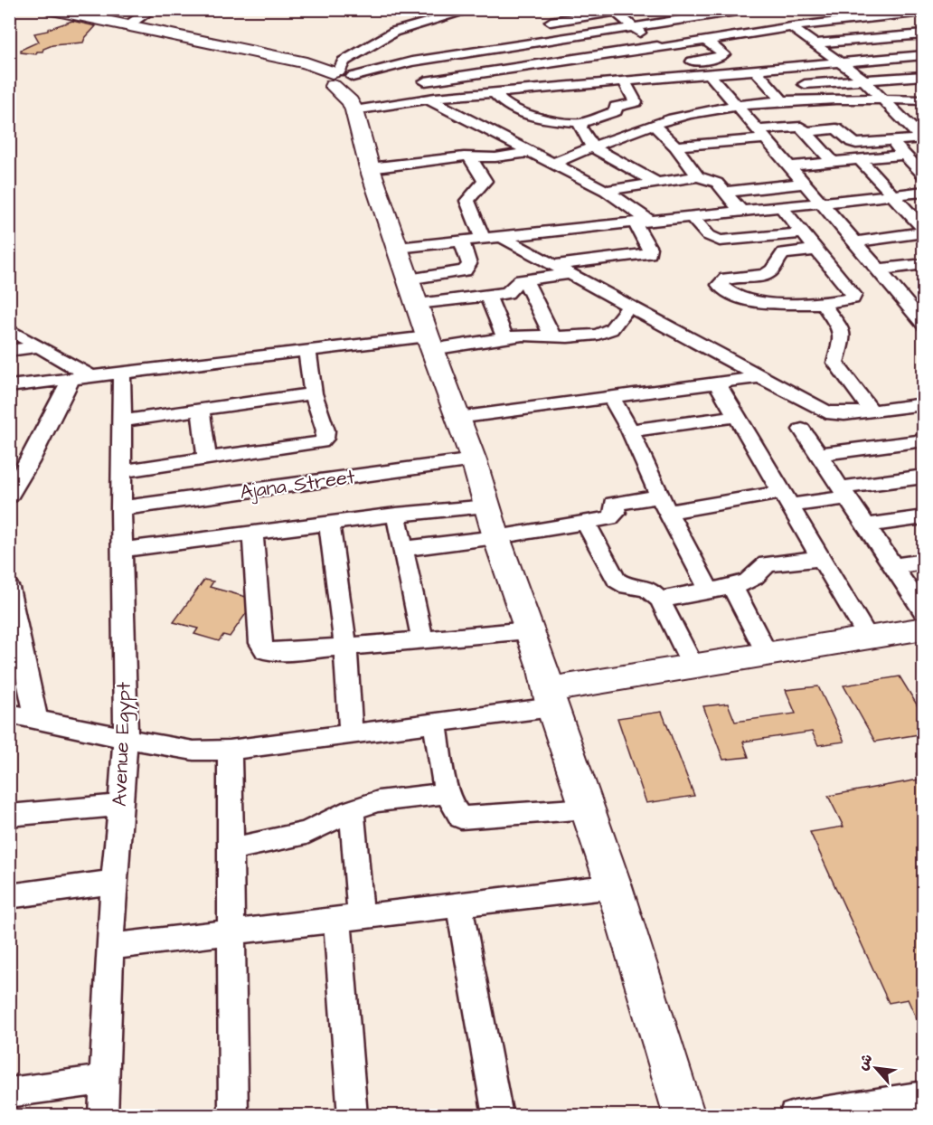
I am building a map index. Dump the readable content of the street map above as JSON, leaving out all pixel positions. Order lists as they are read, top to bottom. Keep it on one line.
{"streets":{"street":["Ajana Street","Avenue Egypt"]},"crossings":[["Ajana Street","Avenue Egypt"]],"north":"top left"}
